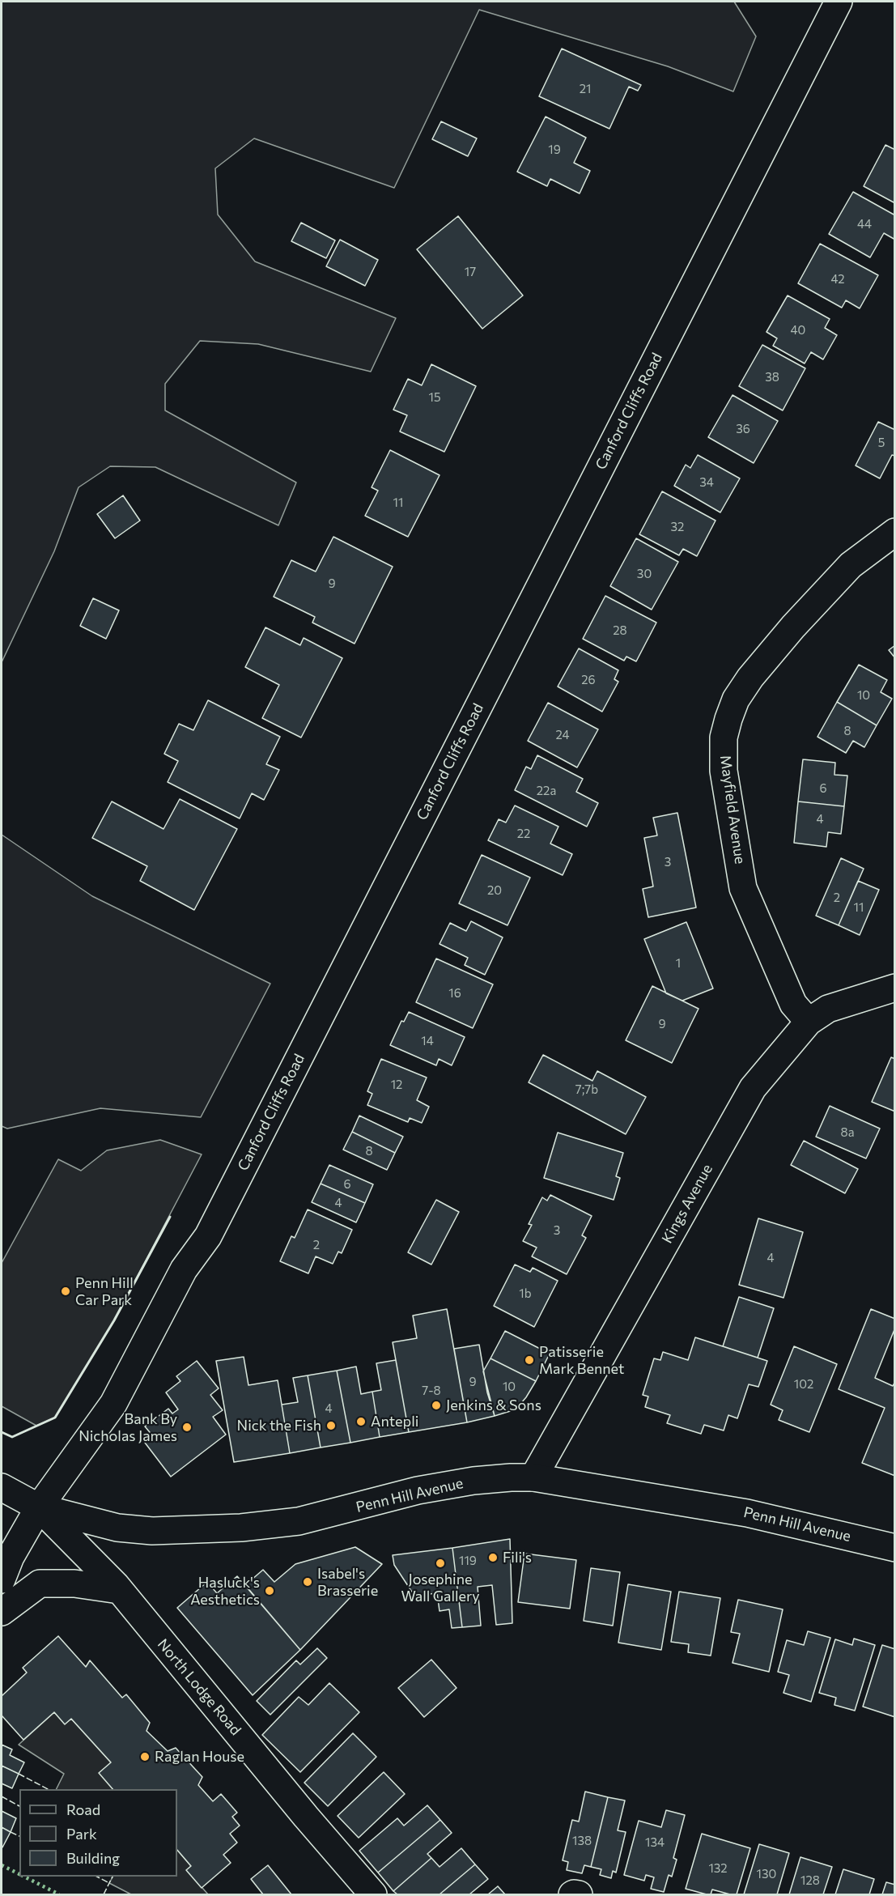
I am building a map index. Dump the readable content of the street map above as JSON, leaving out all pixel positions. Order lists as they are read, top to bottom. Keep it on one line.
{"streets":{"street":["Canford Cliffs Road","Mayfield Avenue","Kings Avenue","Penn Hill Avenue","North Lodge Road"]},"crossings":[["Canford Cliffs Road","Penn Hill Avenue"],["Canford Cliffs Road","North Lodge Road"],["Mayfield Avenue","Kings Avenue"],["Kings Avenue","Penn Hill Avenue"],["Penn Hill Avenue","North Lodge Road"]],"places":["Penn Hill Car Park","Patisserie Mark Bennet","Jenkins & Sons","Antepli","Nick the Fish","Bank By Nicholas James","Fili's","Josephine Wall Gallery","Isabel's Brasserie","Hasluck's Aesthetics","Raglan House"],"house_numbers":["21","19","44","17","42","40","38","15","36","5","34","11","32","30","9","28","26","10","8","24","6","22a","4","22","3","20","2","11","1","16","9","14","12","7;7b","8a","8","6","4","3","2","4","1b","9","102","10","7-8","4","119","138","134","132","130","128"],"legend":["Road","Park","Building"]}
